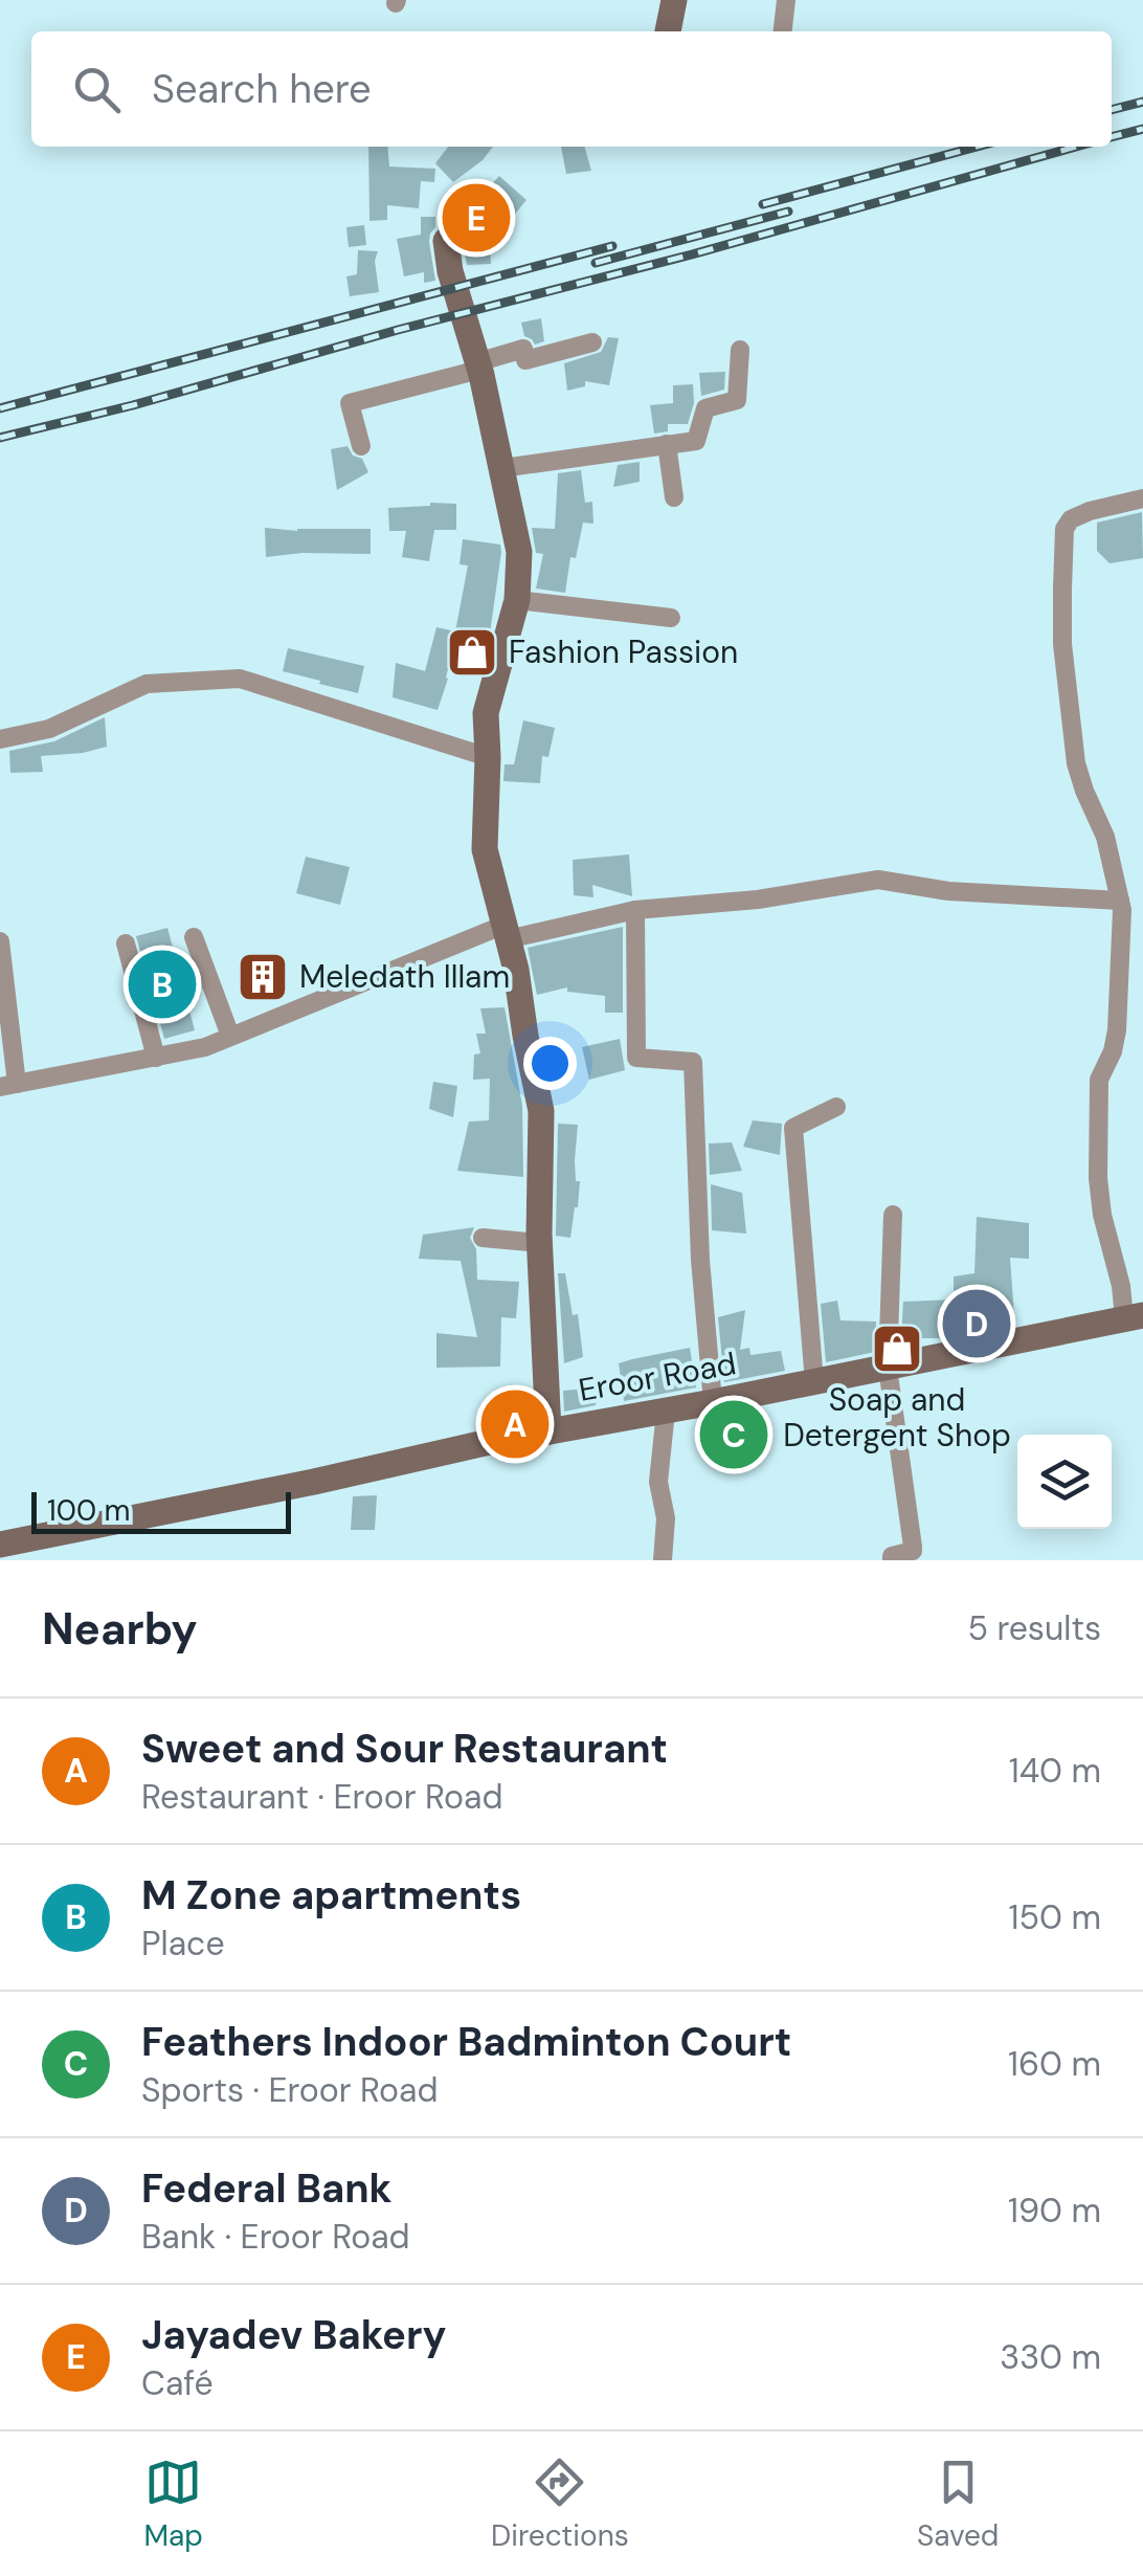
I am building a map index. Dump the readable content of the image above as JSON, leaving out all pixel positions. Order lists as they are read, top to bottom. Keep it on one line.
{"streets":{"main road":["Eroor Road"]},"places":{"shop":["Fashion Passion","Soap and Detergent Shop"],"building":["Meledath Illam"]},"scale_bar":"100 m","page":{"search":"Search here","pins":["E","B","D","A","C"],"scale":"100 m","heading":["Nearby","5 results"],"list":[{"mark":"A","name":"Sweet and Sour Restaurant","note":"Restaurant · Eroor Road","value":"140 m"},{"mark":"B","name":"M Zone apartments","note":"Place","value":"150 m"},{"mark":"C","name":"Feathers Indoor Badminton Court","note":"Sports · Eroor Road","value":"160 m"},{"mark":"D","name":"Federal Bank","note":"Bank · Eroor Road","value":"190 m"},{"mark":"E","name":"Jayadev Bakery","note":"Café","value":"330 m"}],"nav":["Map","Directions","Saved"]}}
